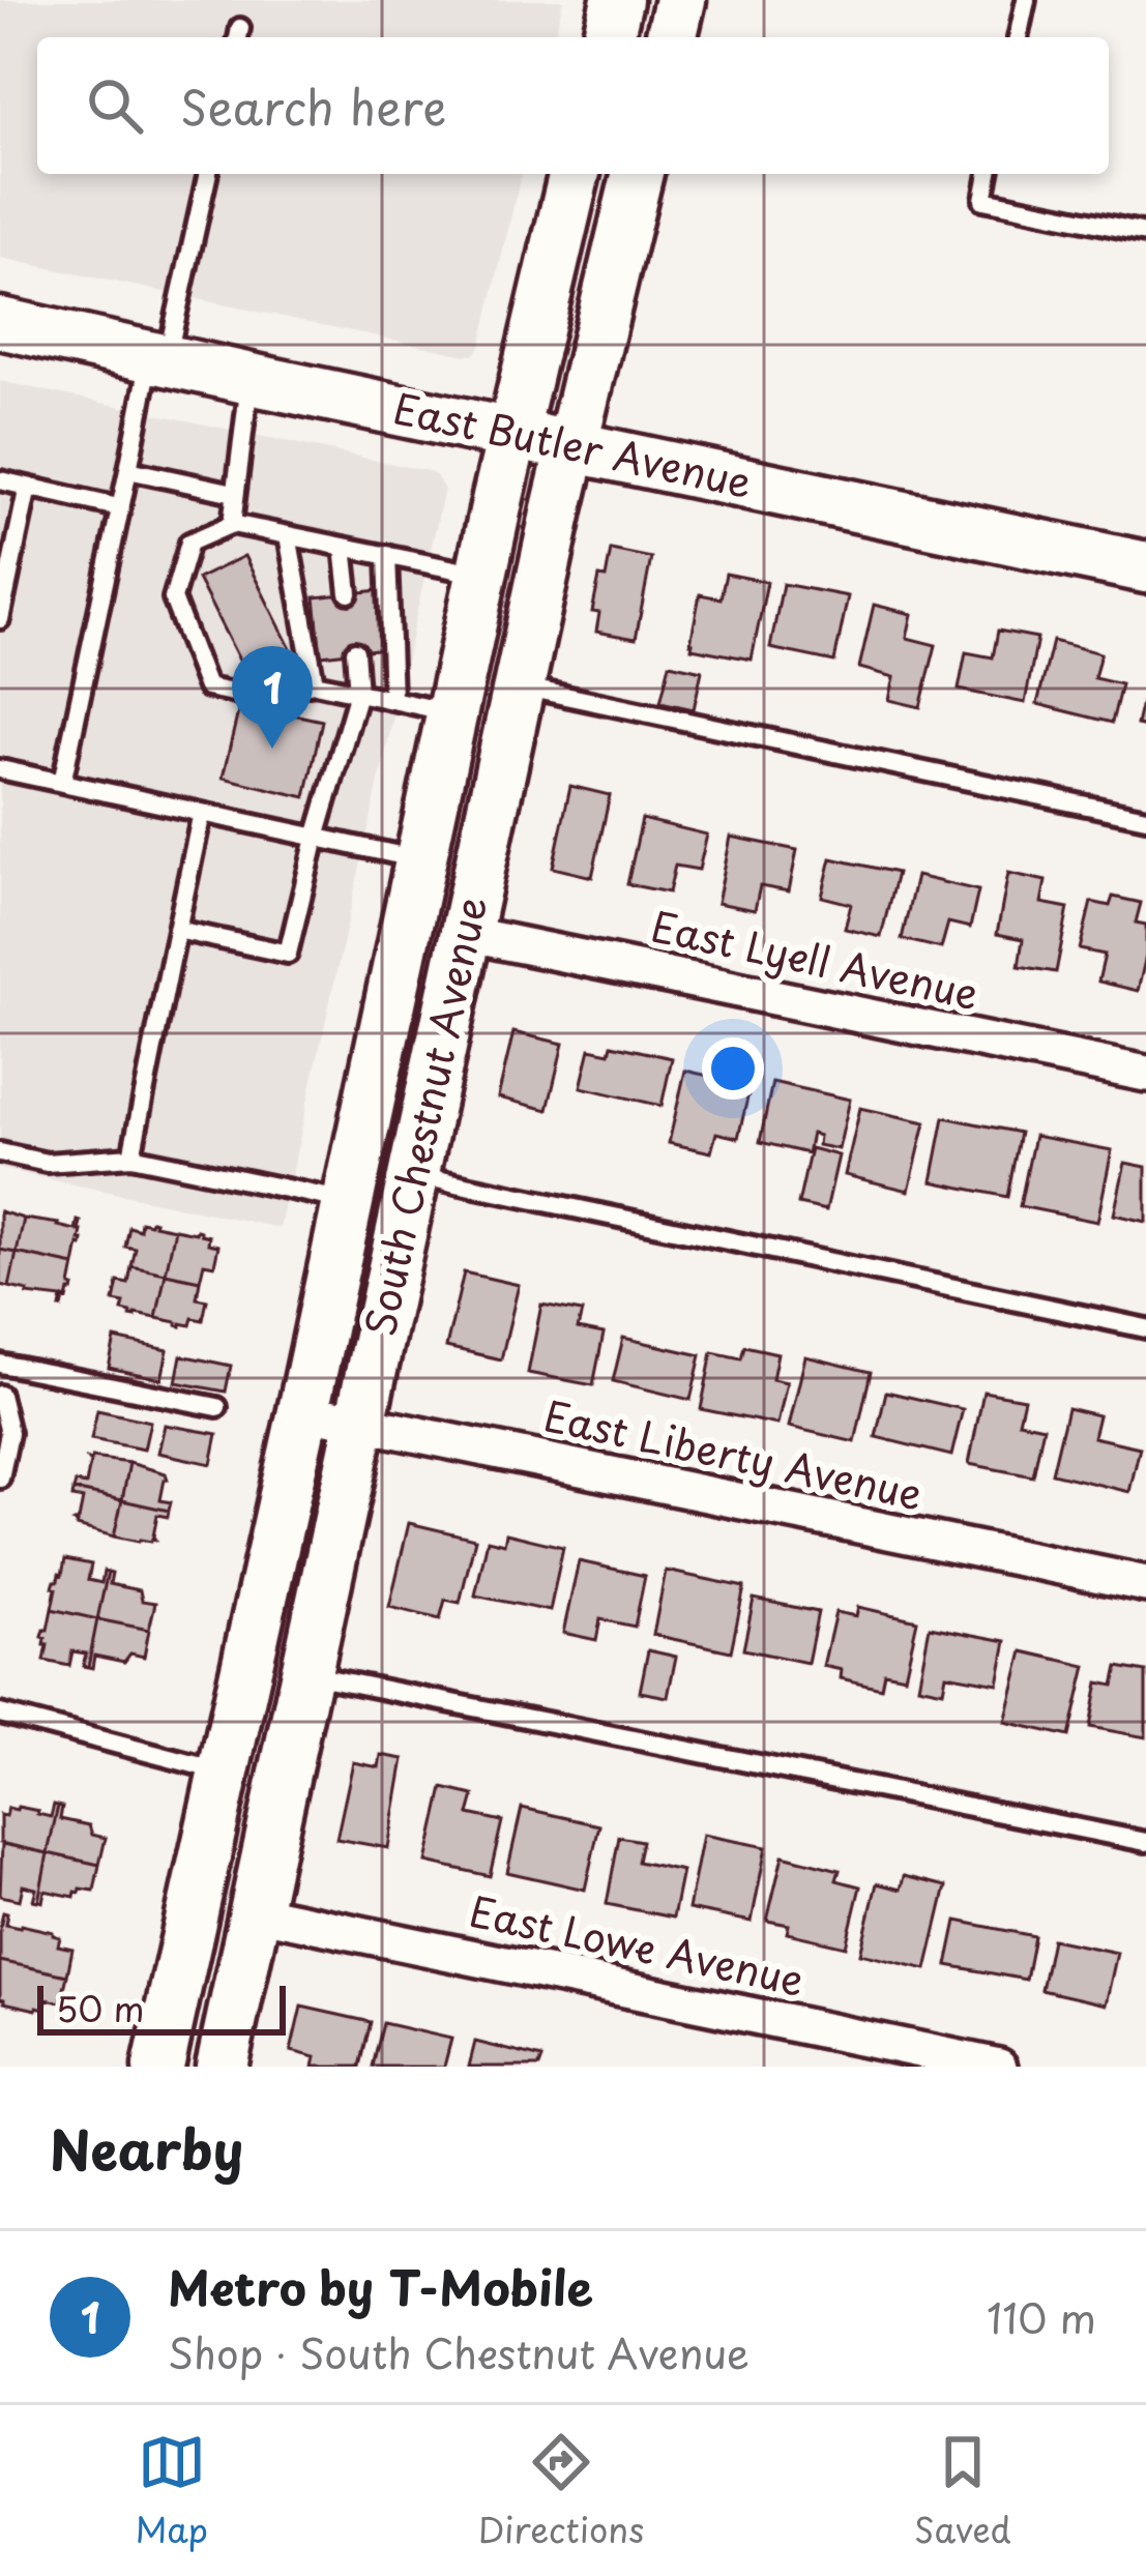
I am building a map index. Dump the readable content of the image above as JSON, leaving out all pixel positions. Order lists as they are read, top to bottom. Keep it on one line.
{"streets":{"main road":["East Butler Avenue","South Chestnut Avenue"],"street":["East Lyell Avenue","East Liberty Avenue","East Lowe Avenue"]},"crossings":[["East Butler Avenue","South Chestnut Avenue"],["East Lyell Avenue","South Chestnut Avenue"],["South Chestnut Avenue","East Liberty Avenue"],["South Chestnut Avenue","East Lowe Avenue"]],"scale_bar":"50 m","page":{"search":"Search here","pins":"1","scale":"50 m","heading":"Nearby","list":[{"mark":"1","name":"Metro by T-Mobile","note":"Shop · South Chestnut Avenue","value":"110 m"}],"nav":["Map","Directions","Saved"]}}
